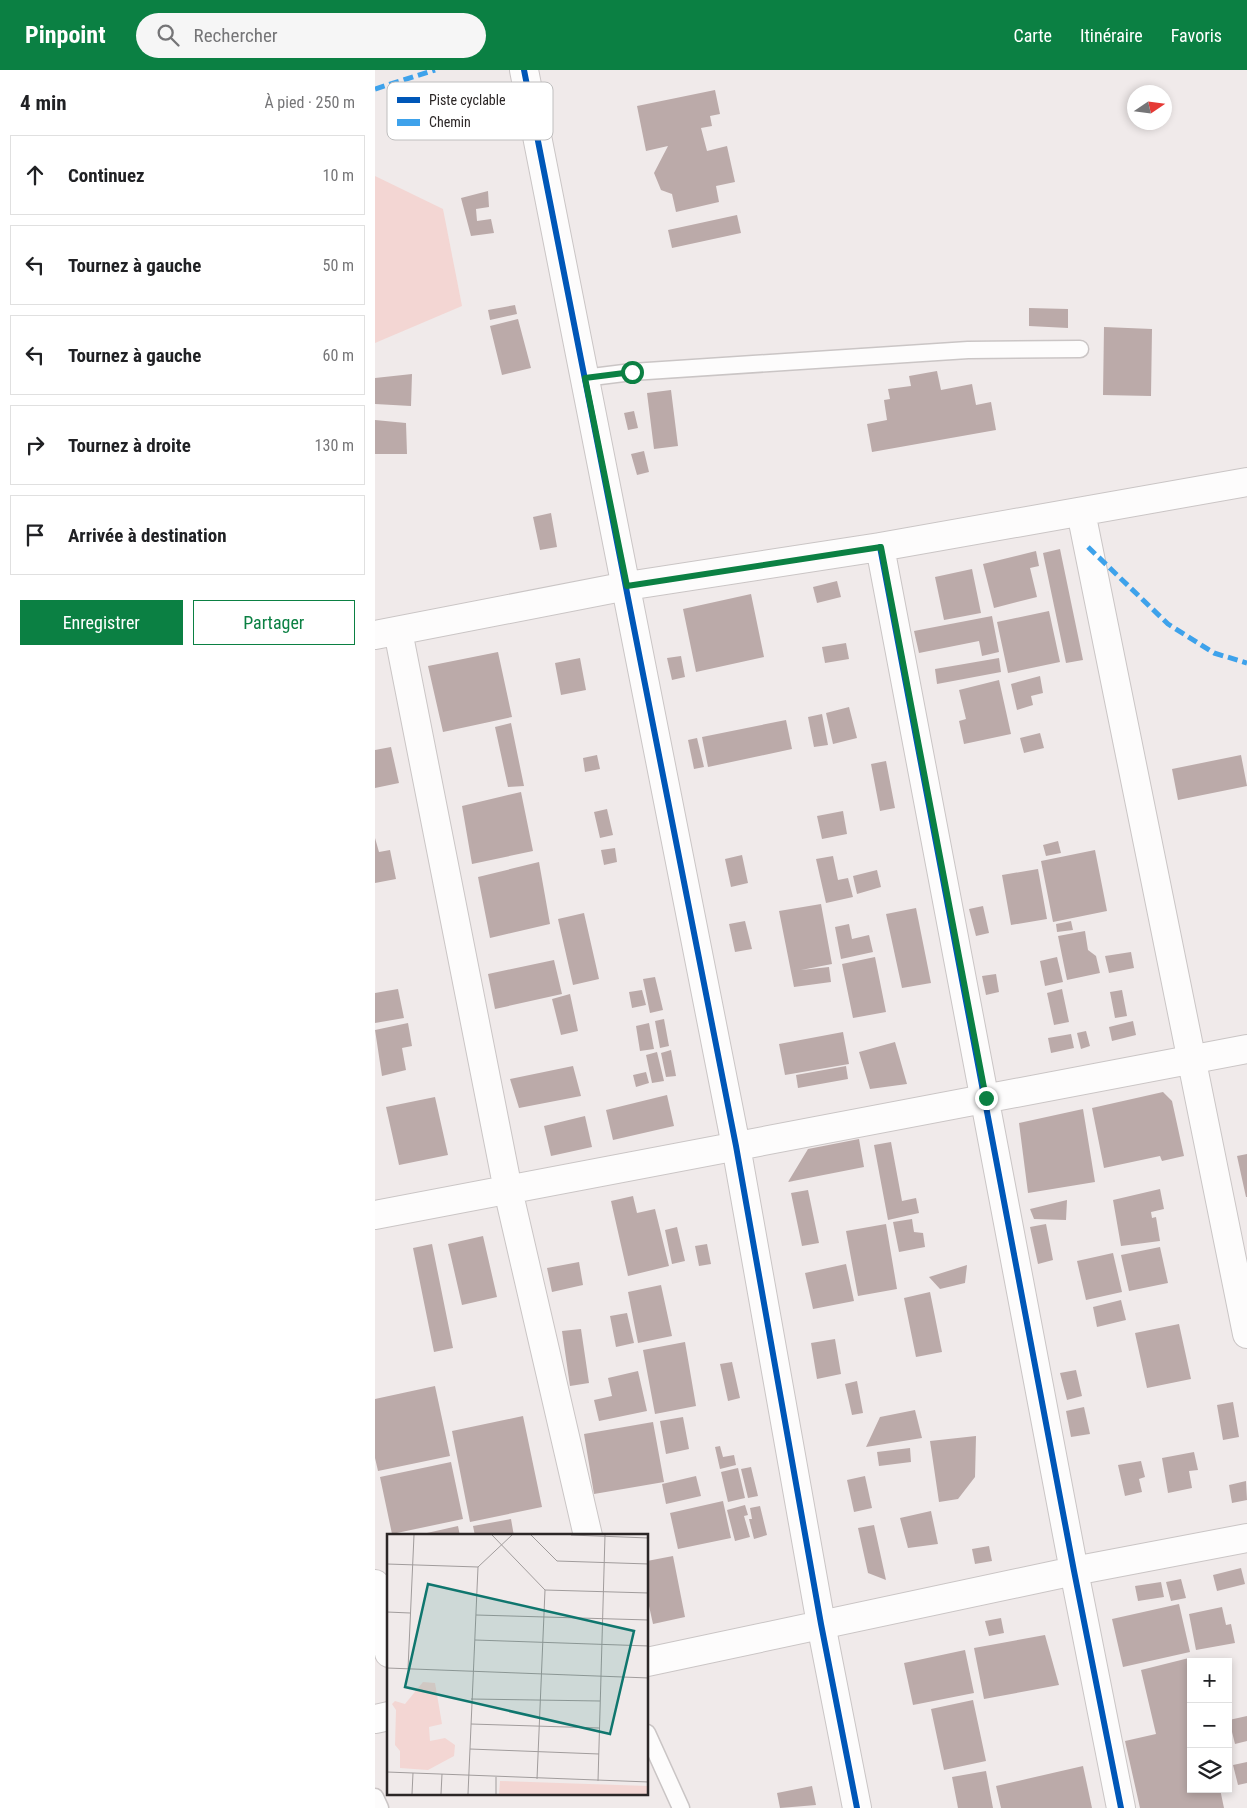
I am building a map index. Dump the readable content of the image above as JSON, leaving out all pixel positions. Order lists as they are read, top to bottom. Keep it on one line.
{"legend":["Piste cyclable","Chemin"],"north":"right","page":{"header":"Pinpoint","search":"Rechercher","nav":["Carte","Itinéraire","Favoris"],"heading":["4 min","À pied · 250 m"],"list":[["Continuez","10 m"],["Tournez à gauche","50 m"],["Tournez à gauche","60 m"],["Tournez à droite","130 m"],"Arrivée à destination"],"buttons":["Enregistrer","Partager"],"map_buttons":["+","−"]}}
